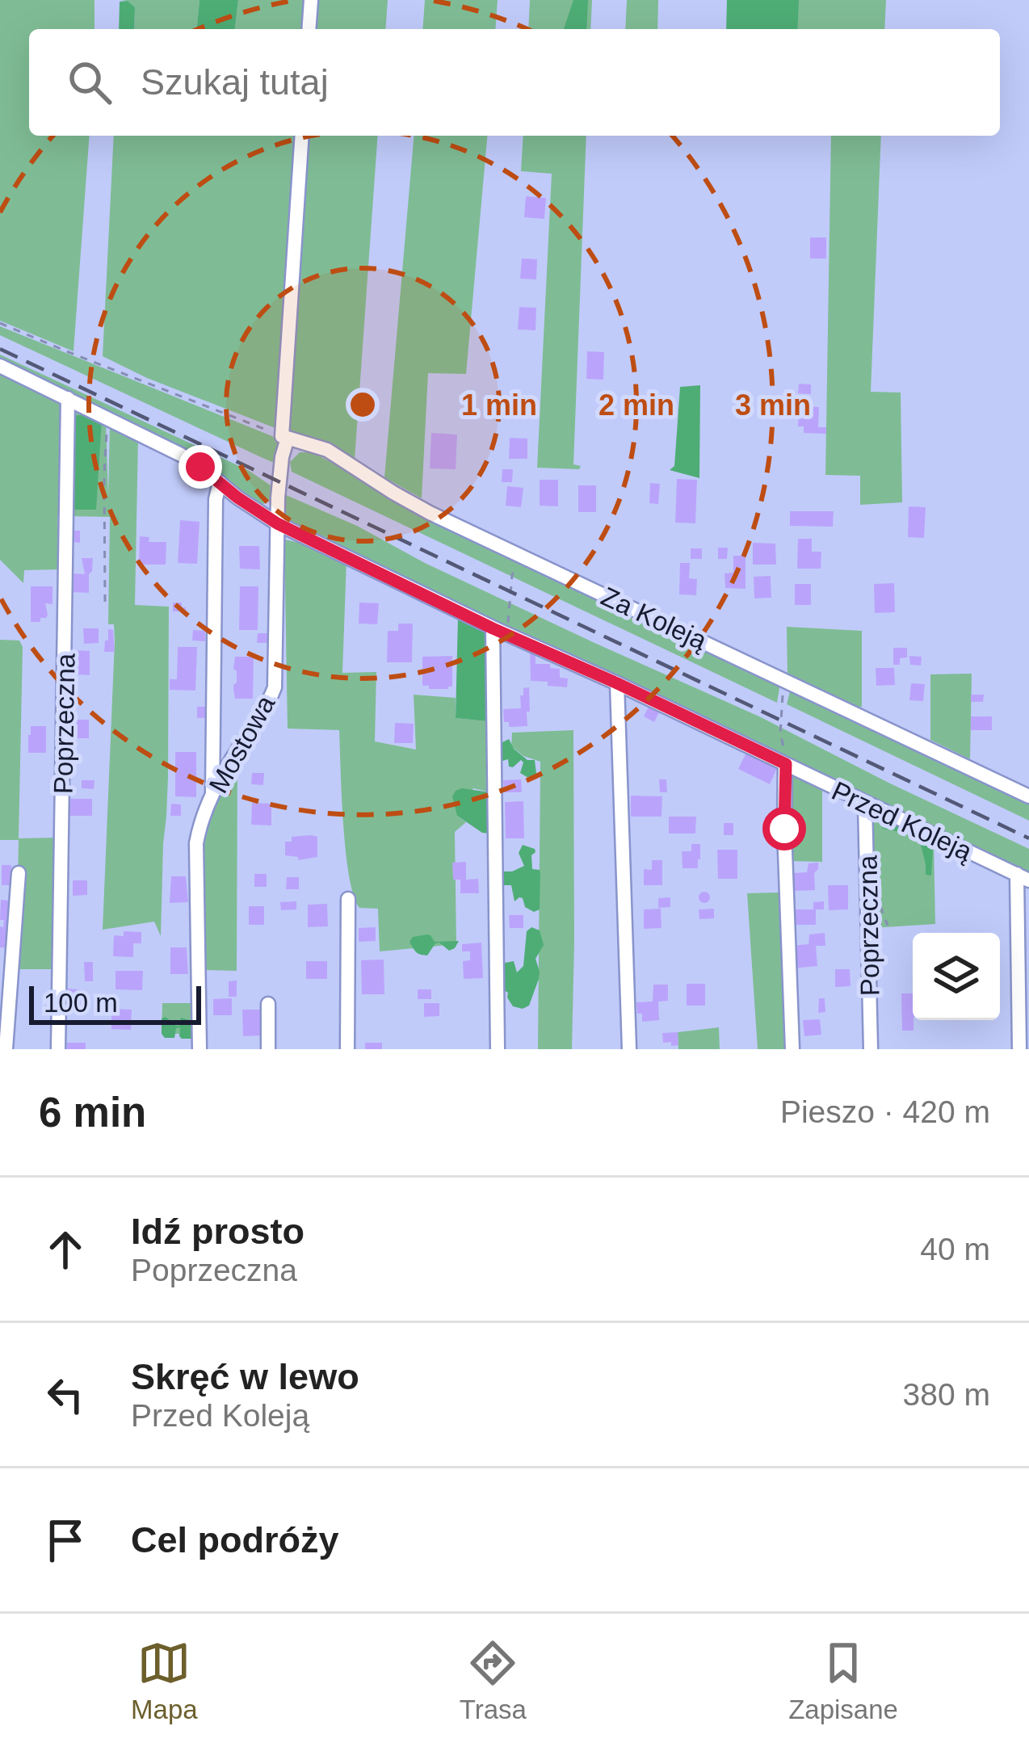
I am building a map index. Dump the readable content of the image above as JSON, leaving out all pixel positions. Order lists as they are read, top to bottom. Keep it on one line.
{"streets":{"street":["Za Koleją","Poprzeczna","Mostowa","Przed Koleją"]},"crossings":[["Za Koleją","Mostowa"],["Poprzeczna","Przed Koleją"],["Mostowa","Przed Koleją"]],"scale_bar":"100 m","page":{"search":"Szukaj tutaj","scale":"100 m","heading":["6 min","Pieszo · 420 m"],"list":[["Idź prosto","Poprzeczna","40 m"],["Skręć w lewo","Przed Koleją","380 m"],"Cel podróży"],"nav":["Mapa","Trasa","Zapisane"]},"rings":["1 min","2 min","3 min"]}
